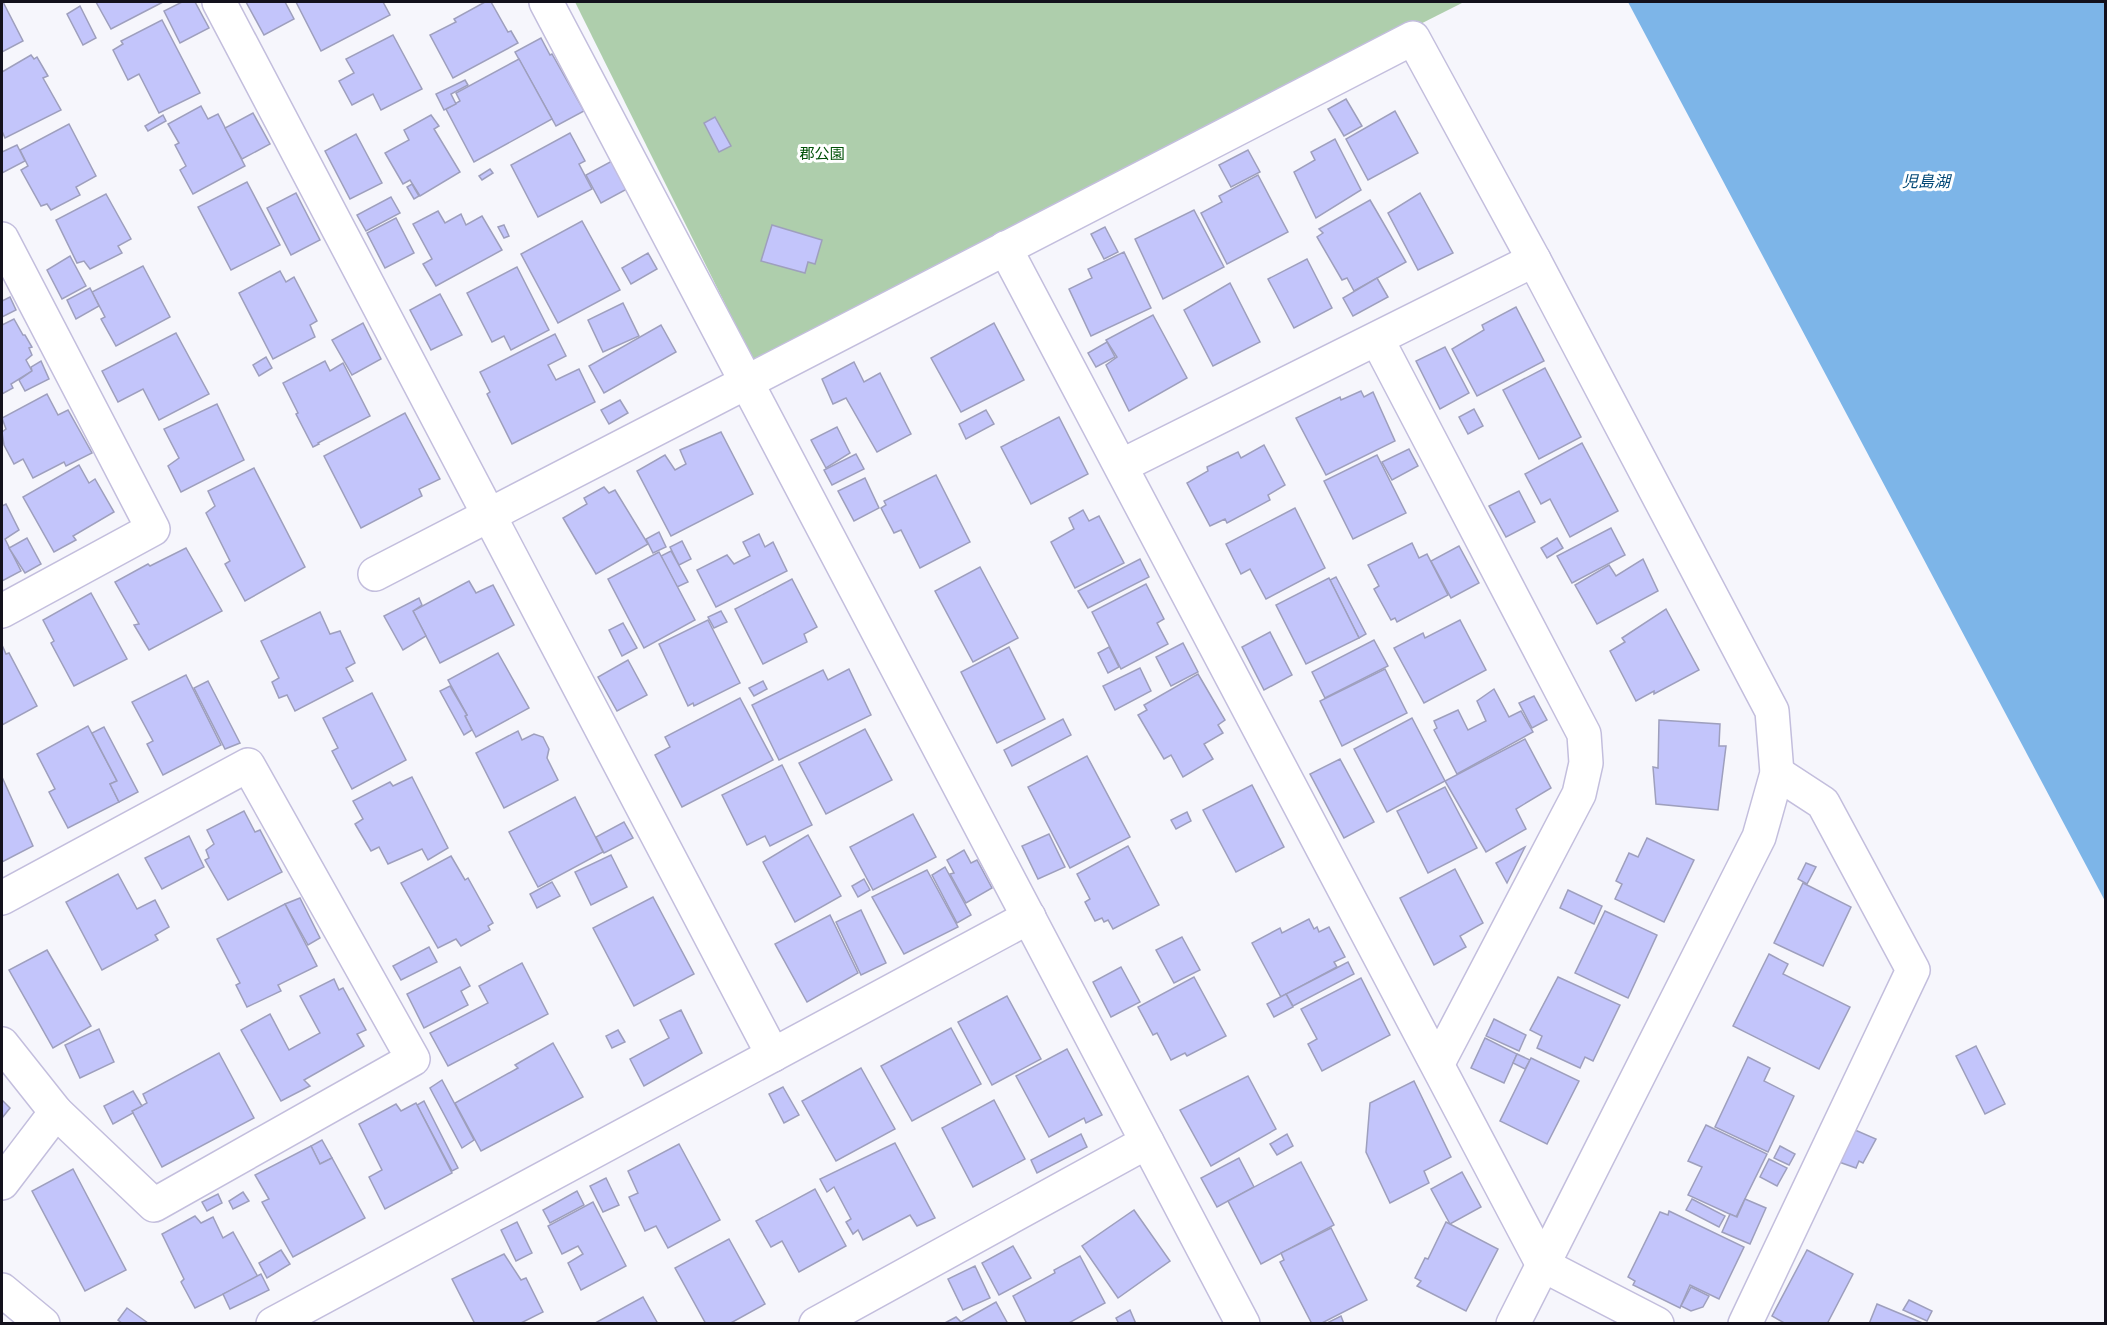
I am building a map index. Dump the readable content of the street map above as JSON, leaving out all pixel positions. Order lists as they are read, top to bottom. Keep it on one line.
{"water":["児島湖"],"parks":["郡公園"]}
